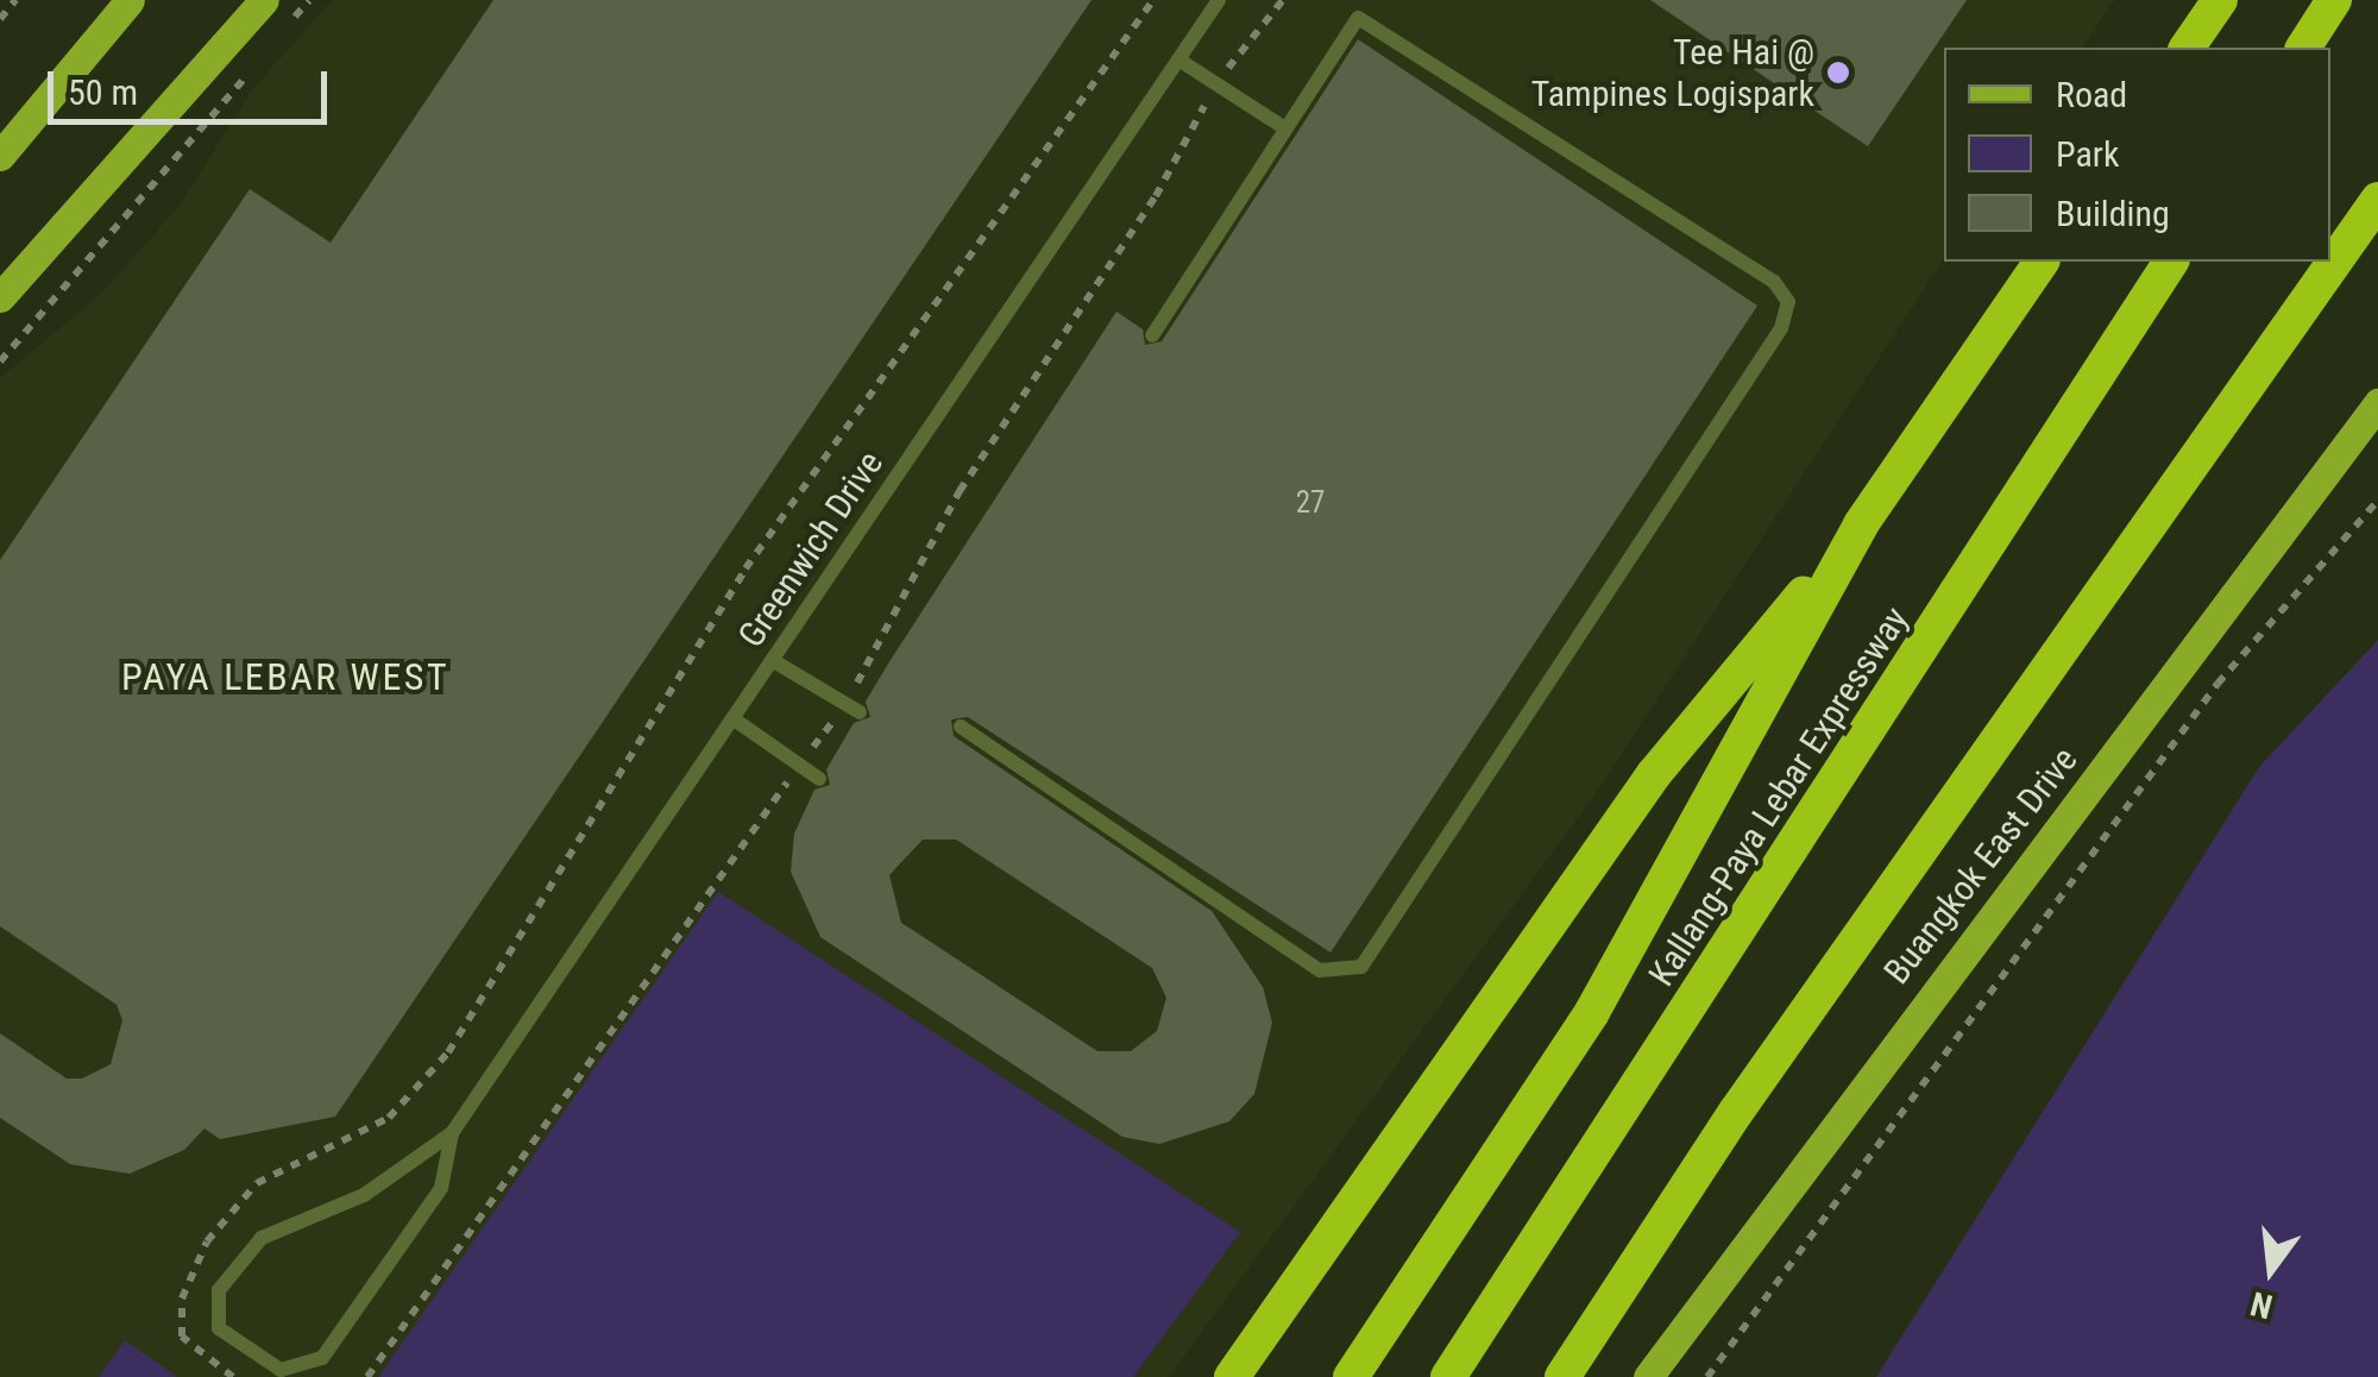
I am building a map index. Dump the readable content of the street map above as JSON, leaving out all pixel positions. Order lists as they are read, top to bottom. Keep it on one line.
{"streets":{"highway":["Kallang-Paya Lebar Expressway"],"main road":["Buangkok East Drive"],"lane":["Greenwich Drive"]},"districts":["PAYA LEBAR WEST"],"places":["Tee Hai @ Tampines Logispark"],"house_numbers":["27"],"legend":["Road","Park","Building"],"scale_bar":"50 m","north":"bottom"}
